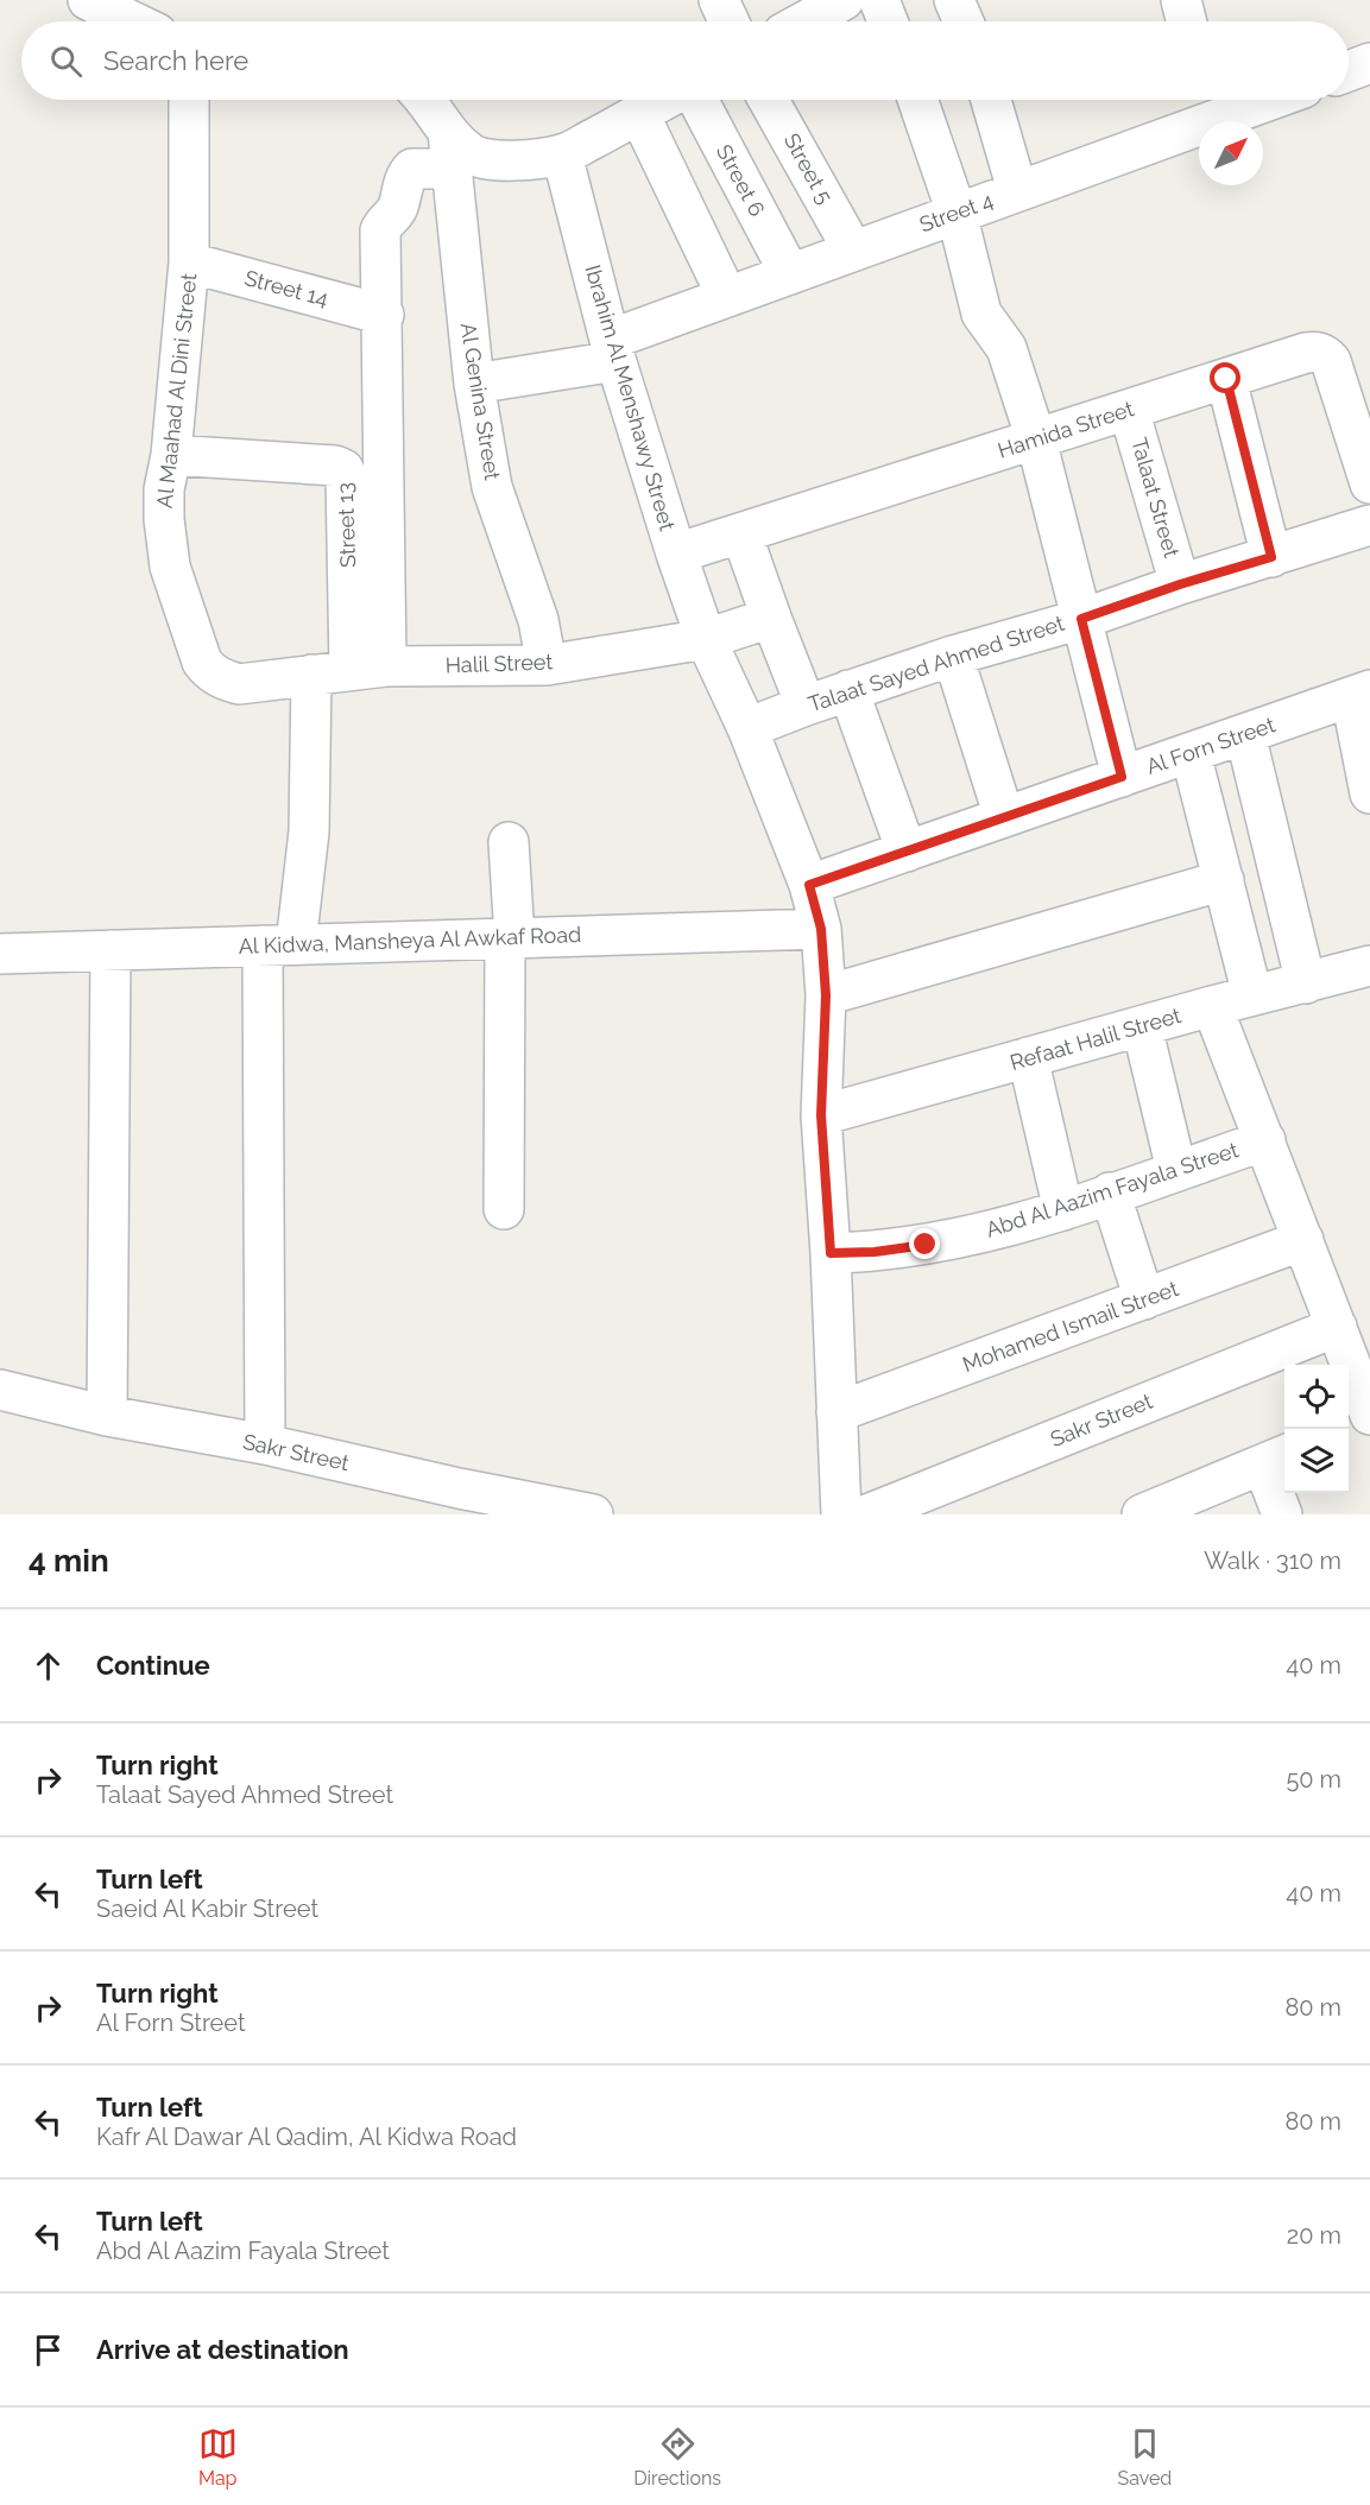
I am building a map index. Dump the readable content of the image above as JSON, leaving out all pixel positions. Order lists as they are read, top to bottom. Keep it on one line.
{"streets":{"street":["Street 5","Street 6","Street 4","Street 14","Al Maahad Al Dini Street","Ibrahim Al Menshawy Street","Al Genina Street","Hamida Street","Talaat Street","Street 13","Halil Street","Talaat Sayed Ahmed Street","Al Forn Street","Al Kidwa, Mansheya Al Awkaf Road","Refaat Halil Street","Abd Al Aazim Fayala Street","Mohamed Ismail Street","Sakr Street"]},"crossings":[["Street 5","Street 4"],["Street 6","Street 4"],["Street 4","Ibrahim Al Menshawy Street"],["Street 4","Al Genina Street"],["Street 14","Al Maahad Al Dini Street"],["Al Maahad Al Dini Street","Street 13"],["Al Maahad Al Dini Street","Halil Street"],["Ibrahim Al Menshawy Street","Hamida Street"],["Ibrahim Al Menshawy Street","Halil Street"],["Ibrahim Al Menshawy Street","Talaat Sayed Ahmed Street"],["Ibrahim Al Menshawy Street","Al Forn Street"],["Ibrahim Al Menshawy Street","Al Kidwa, Mansheya Al Awkaf Road"],["Ibrahim Al Menshawy Street","Refaat Halil Street"],["Ibrahim Al Menshawy Street","Abd Al Aazim Fayala Street"],["Ibrahim Al Menshawy Street","Mohamed Ismail Street"],["Al Genina Street","Halil Street"],["Hamida Street","Talaat Street"],["Talaat Street","Talaat Sayed Ahmed Street"],["Street 13","Halil Street"]],"north":"top right","page":{"search":"Search here","heading":["4 min","Walk · 310 m"],"list":[["Continue","40 m"],["Turn right","Talaat Sayed Ahmed Street","50 m"],["Turn left","Saeid Al Kabir Street","40 m"],["Turn right","Al Forn Street","80 m"],["Turn left","Kafr Al Dawar Al Qadim, Al Kidwa Road","80 m"],["Turn left","Abd Al Aazim Fayala Street","20 m"],"Arrive at destination"],"nav":["Map","Directions","Saved"]}}
